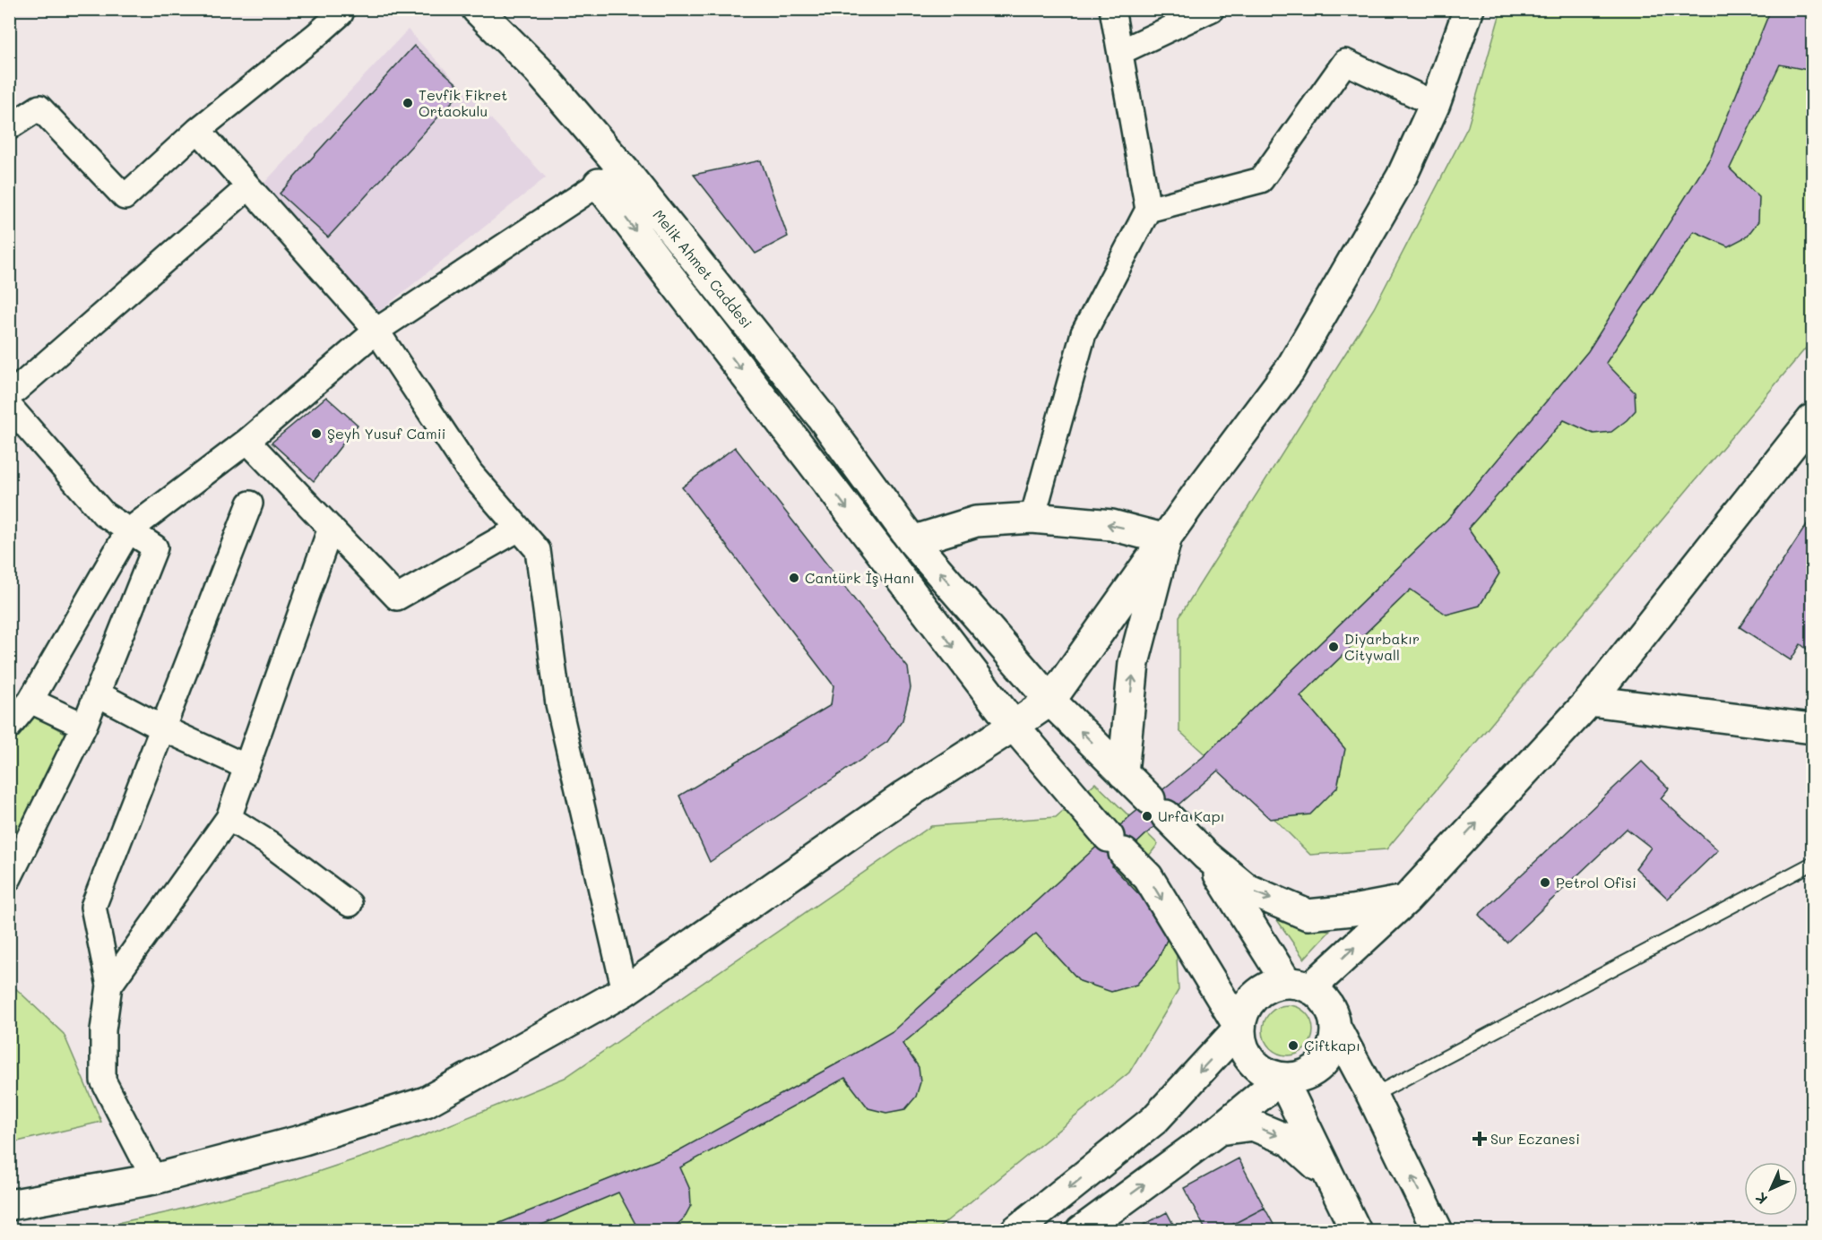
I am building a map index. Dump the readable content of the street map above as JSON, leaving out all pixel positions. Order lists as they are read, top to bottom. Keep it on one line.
{"streets":{"street":["Melik Ahmet Caddesi"]},"places":{"other":["Tevfik Fikret Ortaokulu","Şeyh Yusuf Camii","Cantürk İş Hanı","Diyarbakır Citywall","Urfa Kapı","Petrol Ofisi","Çiftkapı"],"health":["Sur Eczanesi"]},"north":"bottom left"}
